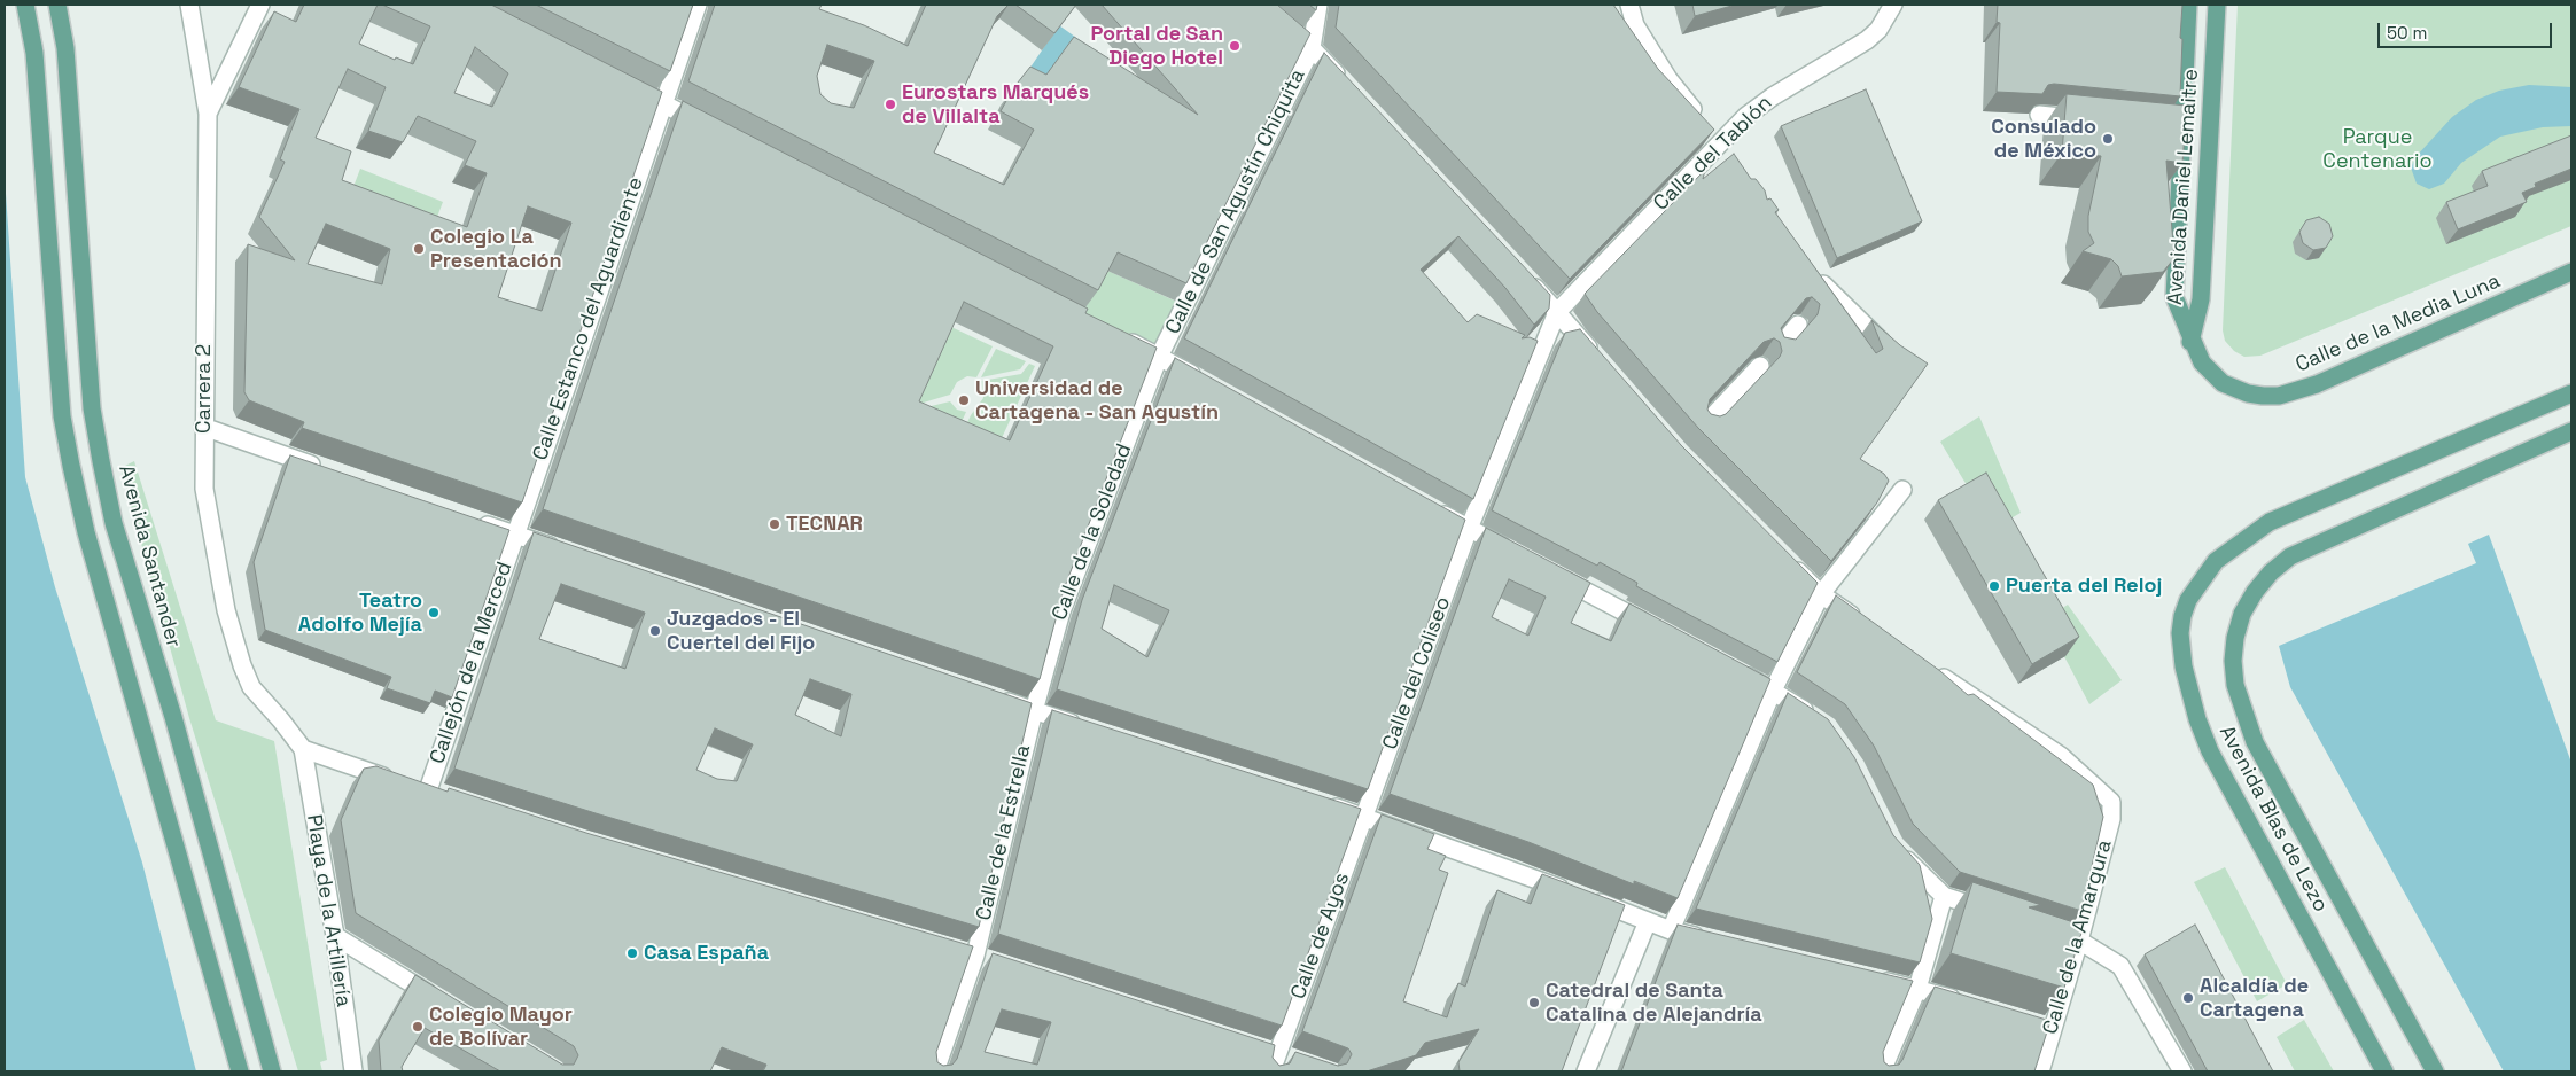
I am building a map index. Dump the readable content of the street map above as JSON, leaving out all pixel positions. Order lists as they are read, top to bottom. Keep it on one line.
{"streets":{"main road":["Avenida Daniel Lemaitre","Calle de la Media Luna","Avenida Santander","Avenida Blas de Lezo"],"street":["Calle del Tablón","Calle de San Agustín Chiquita","Calle Estanco del Aguardiente","Carrera 2","Calle de la Soledad","Callejón de la Merced","Calle del Coliseo","Calle de la Estrella","Playa de la Artillería","Calle de Ayos","Calle de la Amargura"]},"crossings":[["Calle del Tablón","Calle del Coliseo"],["Avenida Daniel Lemaitre","Calle de la Media Luna"],["Calle de San Agustín Chiquita","Calle de la Soledad"],["Calle Estanco del Aguardiente","Callejón de la Merced"],["Carrera 2","Playa de la Artillería"],["Calle de la Soledad","Calle de la Estrella"],["Calle del Coliseo","Calle de Ayos"]],"parks":["Parque Centenario"],"places":["Portal de San Diego Hotel","Eurostars Marqués de Villalta","Consulado de México","Colegio La Presentación","Universidad de Cartagena - San Agustín","TECNAR","Puerta del Reloj","Teatro Adolfo Mejía","Juzgados - El Cuertel del Fijo","Casa España","Alcaldía de Cartagena","Catedral de Santa Catalina de Alejandría","Colegio Mayor de Bolívar"],"scale_bar":"50 m"}
